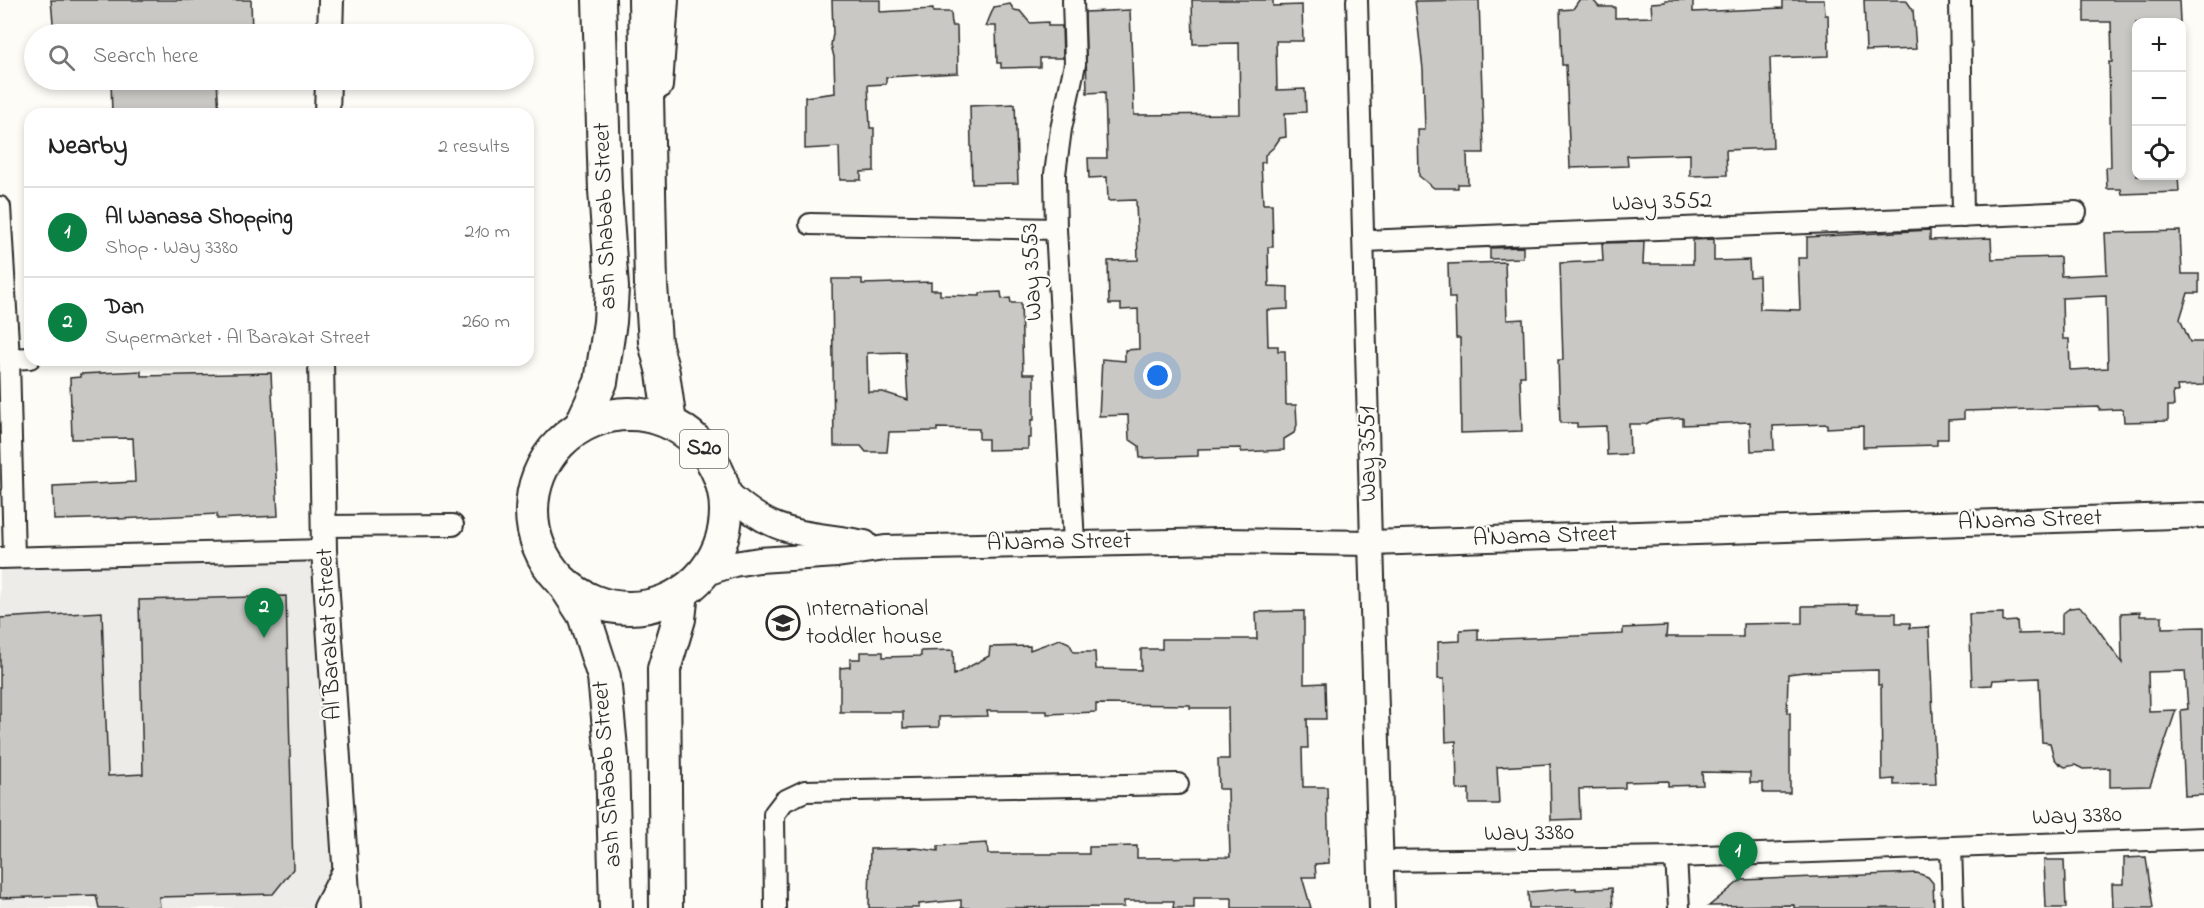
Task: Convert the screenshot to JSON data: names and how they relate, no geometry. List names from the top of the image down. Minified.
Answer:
{"streets":{"main road":["ash Shabab Street","S20"],"street":["Way 3552","Way 3553","Way 3551","A'Nama Street","Al Barakat Street","Way 3380"]},"crossings":[["Way 3552","Way 3551"],["ash Shabab Street","S20"],["ash Shabab Street","A'Nama Street"],["Way 3553","A'Nama Street"],["S20","A'Nama Street"],["Way 3551","A'Nama Street"],["Way 3551","Way 3380"]],"places":{"school or university":["International toddler house"]},"page":{"map_buttons":["+","−"],"search":"Search here","heading":["Nearby","2 results"],"list":[{"mark":"1","name":"Al Wanasa Shopping","note":"Shop · Way 3380","value":"210 m"},{"mark":"2","name":"Dan","note":"Supermarket · Al Barakat Street","value":"260 m"}],"pins":["2","1"]}}
